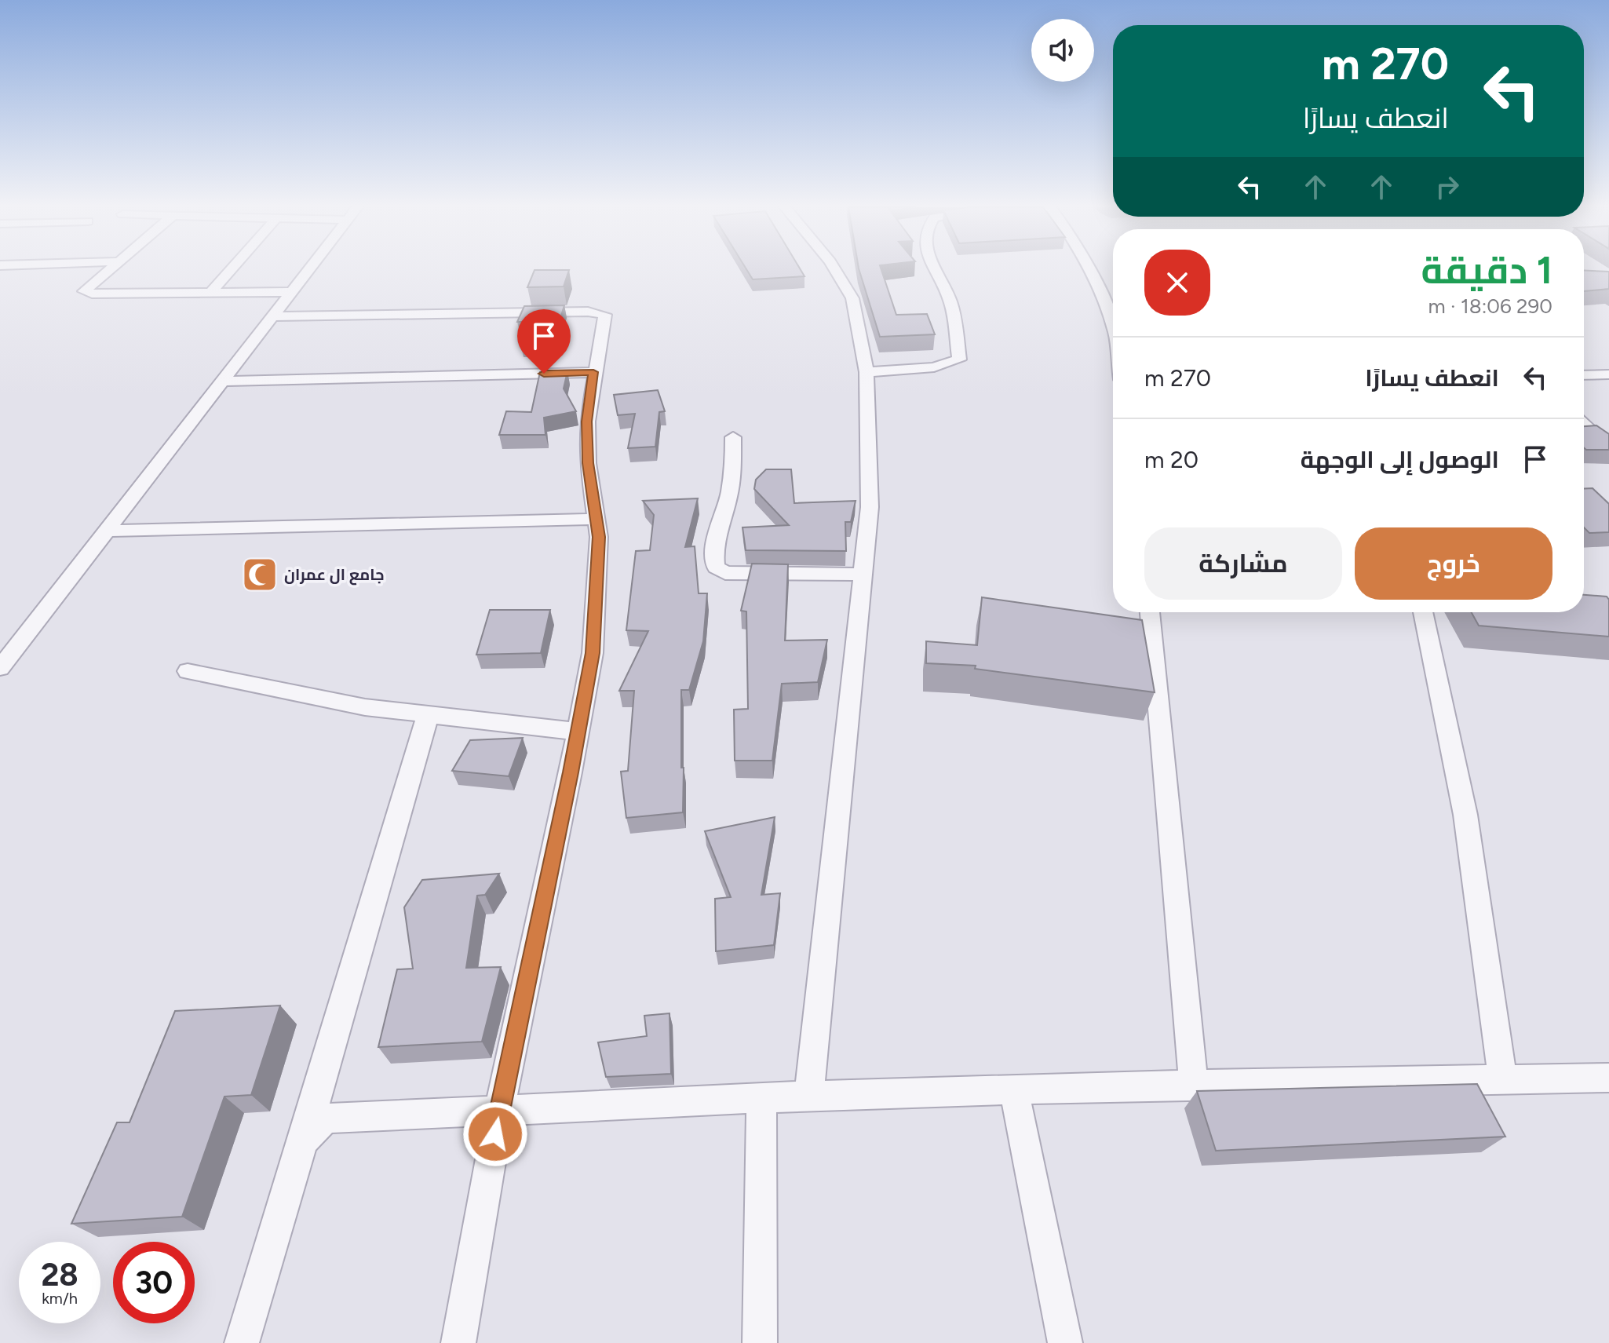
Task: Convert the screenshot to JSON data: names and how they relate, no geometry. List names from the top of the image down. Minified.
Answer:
{"places":{"mosque":["جامع ال عمران"]},"page":{"turn":["270 m","انعطف يسارًا"],"heading":["1 دقيقة","290 m · 18:06"],"list":[{"name":"انعطف يسارًا","value":"270 m"},{"name":"الوصول إلى الوجهة","value":"20 m"}],"buttons":["خروج","مشاركة"],"speed":"28 km/h","limit":"30"}}
